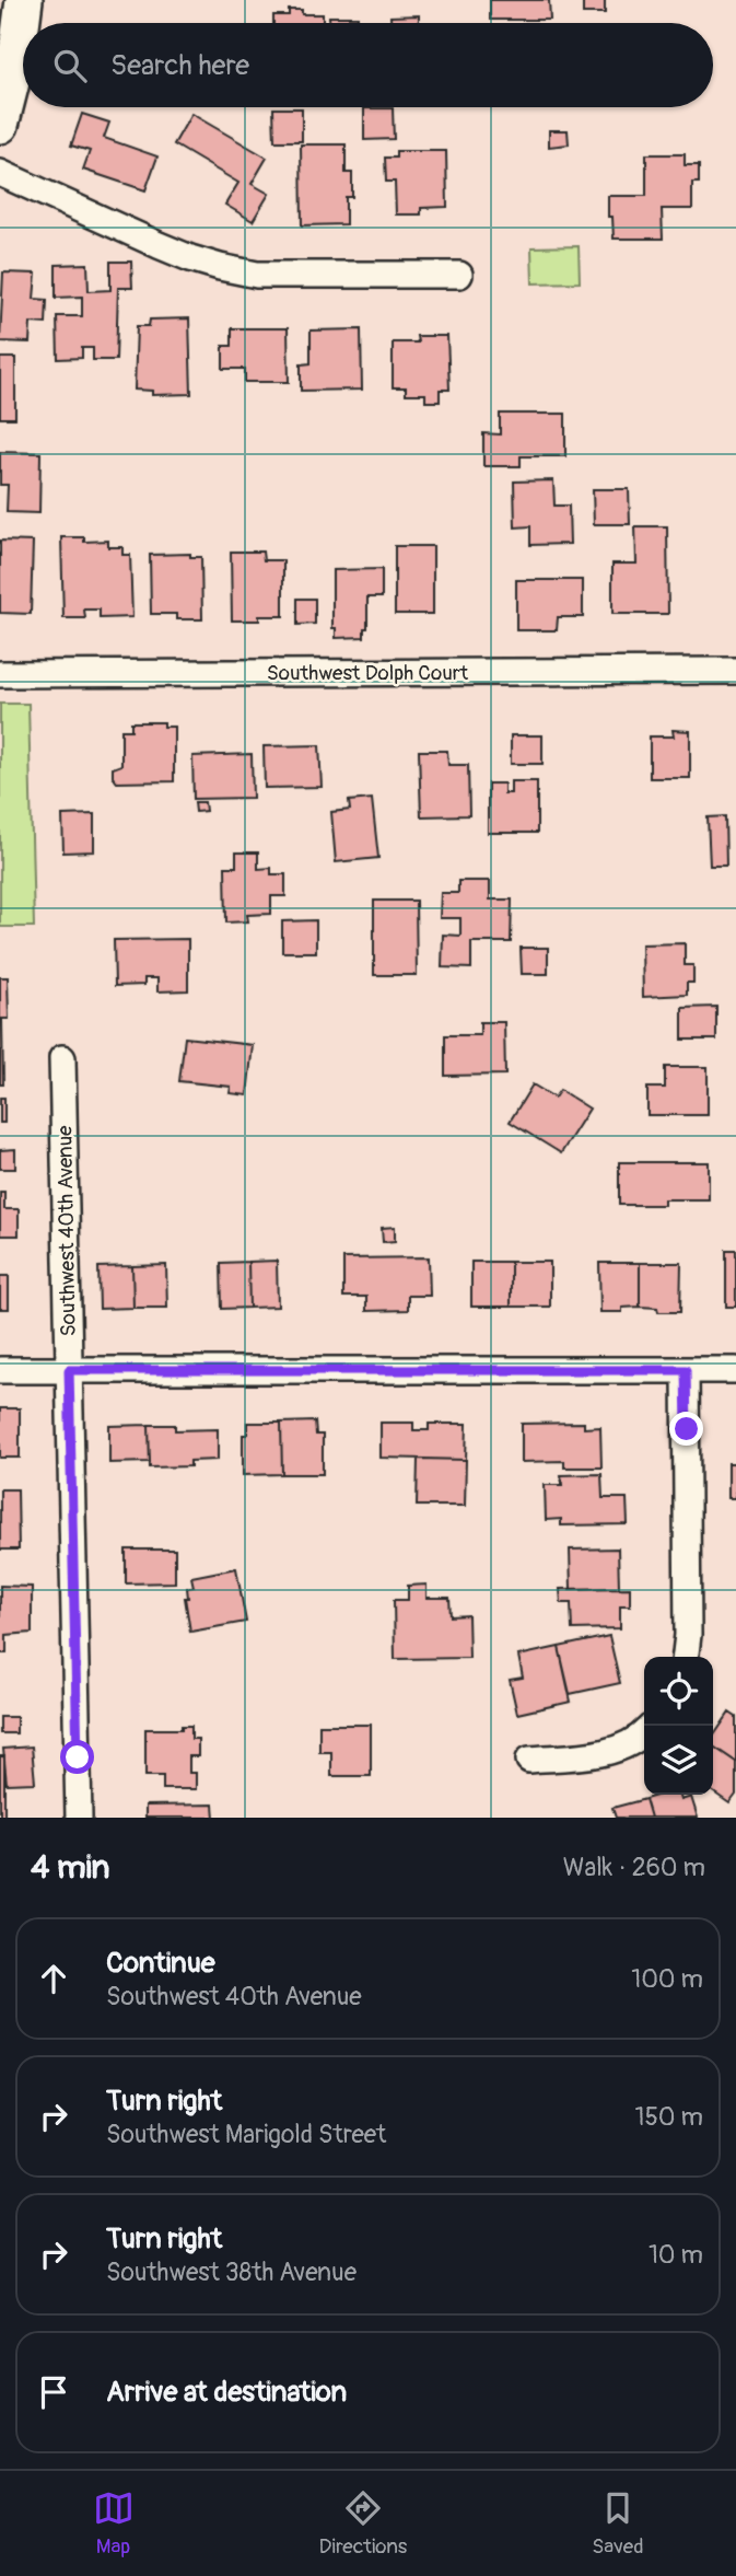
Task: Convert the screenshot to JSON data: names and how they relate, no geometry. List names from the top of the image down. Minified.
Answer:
{"streets":{"street":["Southwest Dolph Court","Southwest 40th Avenue"]},"page":{"search":"Search here","heading":["4 min","Walk · 260 m"],"list":[["Continue","Southwest 40th Avenue","100 m"],["Turn right","Southwest Marigold Street","150 m"],["Turn right","Southwest 38th Avenue","10 m"],"Arrive at destination"],"nav":["Map","Directions","Saved"]}}
